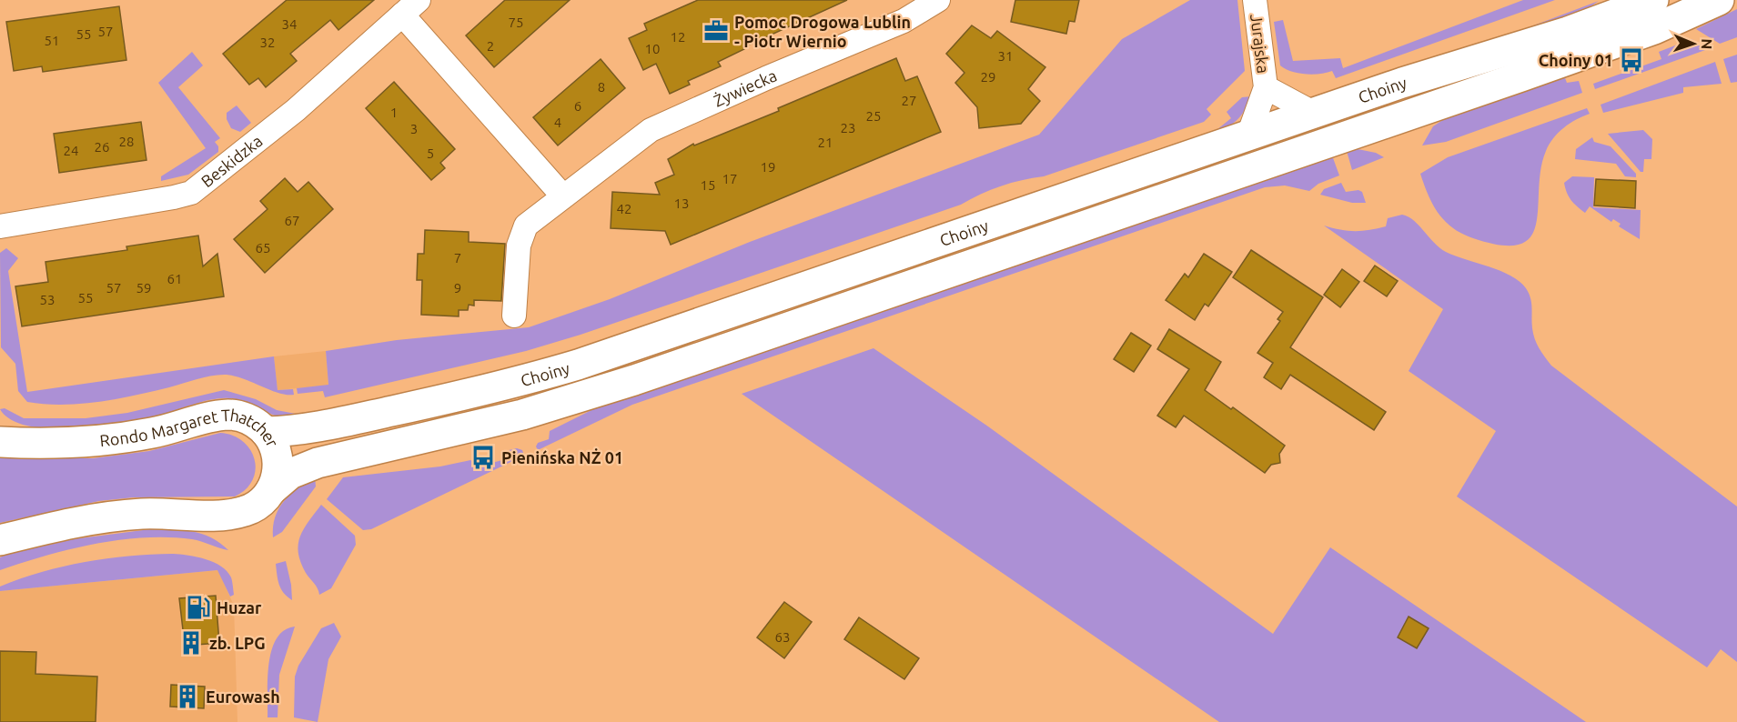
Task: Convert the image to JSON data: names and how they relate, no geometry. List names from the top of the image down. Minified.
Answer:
{"streets":{"street":["Jurajska","Żywiecka","Choiny","Beskidzka","Rondo Margaret Thatcher"]},"crossings":[["Jurajska","Choiny"],["Choiny","Rondo Margaret Thatcher"]],"places":{"office":["Pomoc Drogowa Lublin - Piotr Wiernio"],"bus stop":["Choiny 01","Pienińska NŻ 01"],"fuel station":["Huzar"],"building":["zb. LPG","Eurowash"]},"house_numbers":["75","34","57","55","12","51","32","2","10","31","29","8","27","6","1","25","4","23","3","28","21","26","24","5","19","17","15","13","42","67","65","7","61","57","59","9","55","53","63"],"north":"right"}
